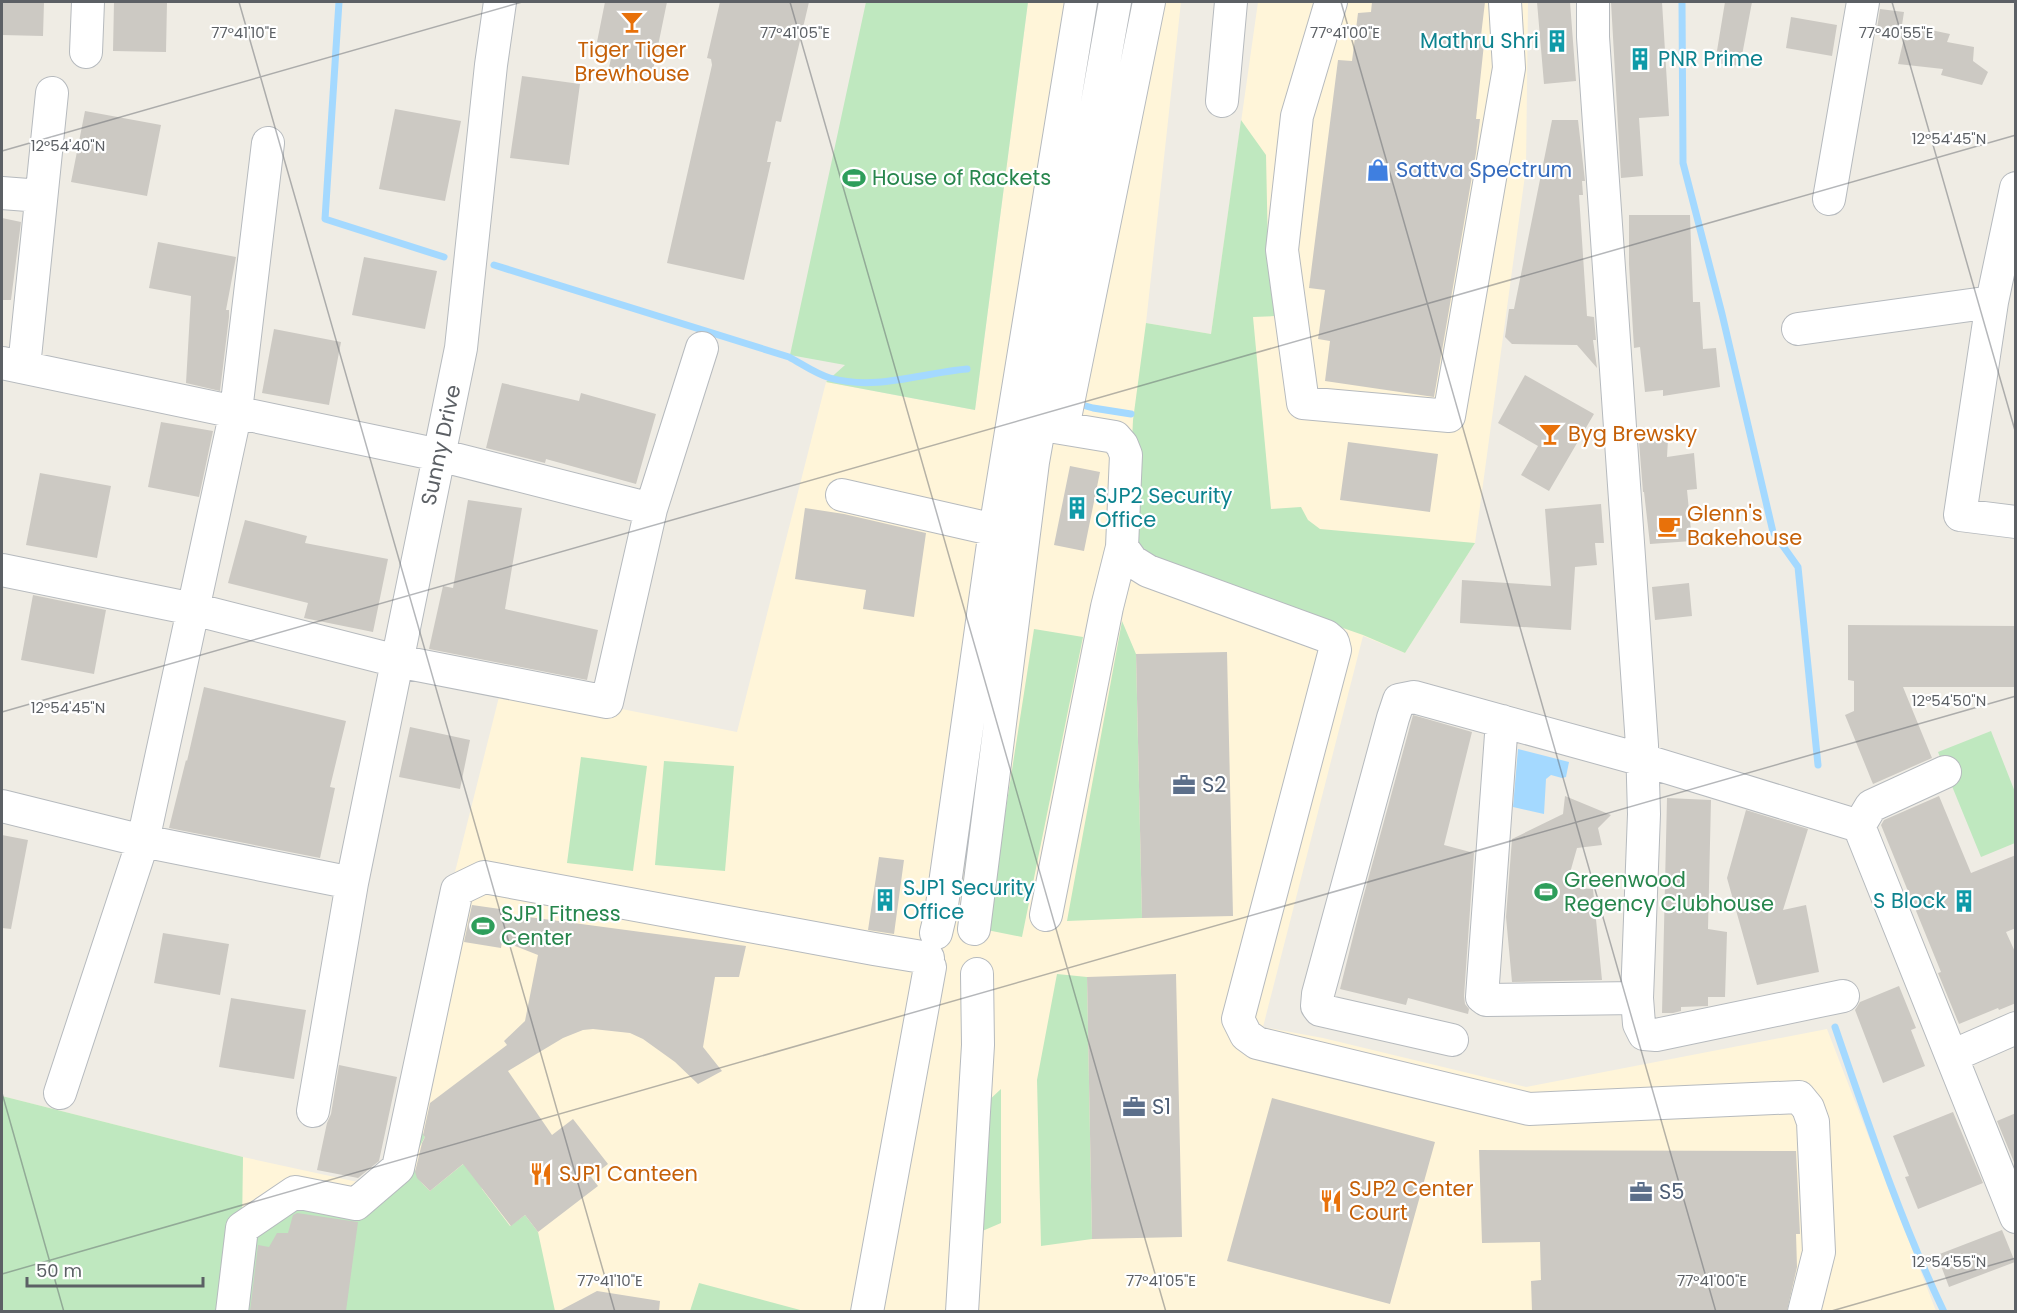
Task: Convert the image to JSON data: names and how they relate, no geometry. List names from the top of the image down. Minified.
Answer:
{"streets":{"street":["Sunny Drive"]},"places":{"bar":["Tiger Tiger Brewhouse","Byg Brewsky"],"building":["Mathru Shri","PNR Prime","SJP2 Security Office","SJP1 Security Office","S Block"],"shop":["Sattva Spectrum"],"sports":["House of Rackets","Greenwood Regency Clubhouse","SJP1 Fitness Center"],"cafe":["Glenn's Bakehouse"],"office":["S2","S1","S5"],"restaurant":["SJP1 Canteen","SJP2 Center Court"]},"scale_bar":"50 m","coordinates":["77°41'10\"E","77°41'05\"E","77°41'00\"E","77°40'55\"E","12°54'45\"N","12°54'40\"N","12°54'50\"N","12°54'55\"N"]}
